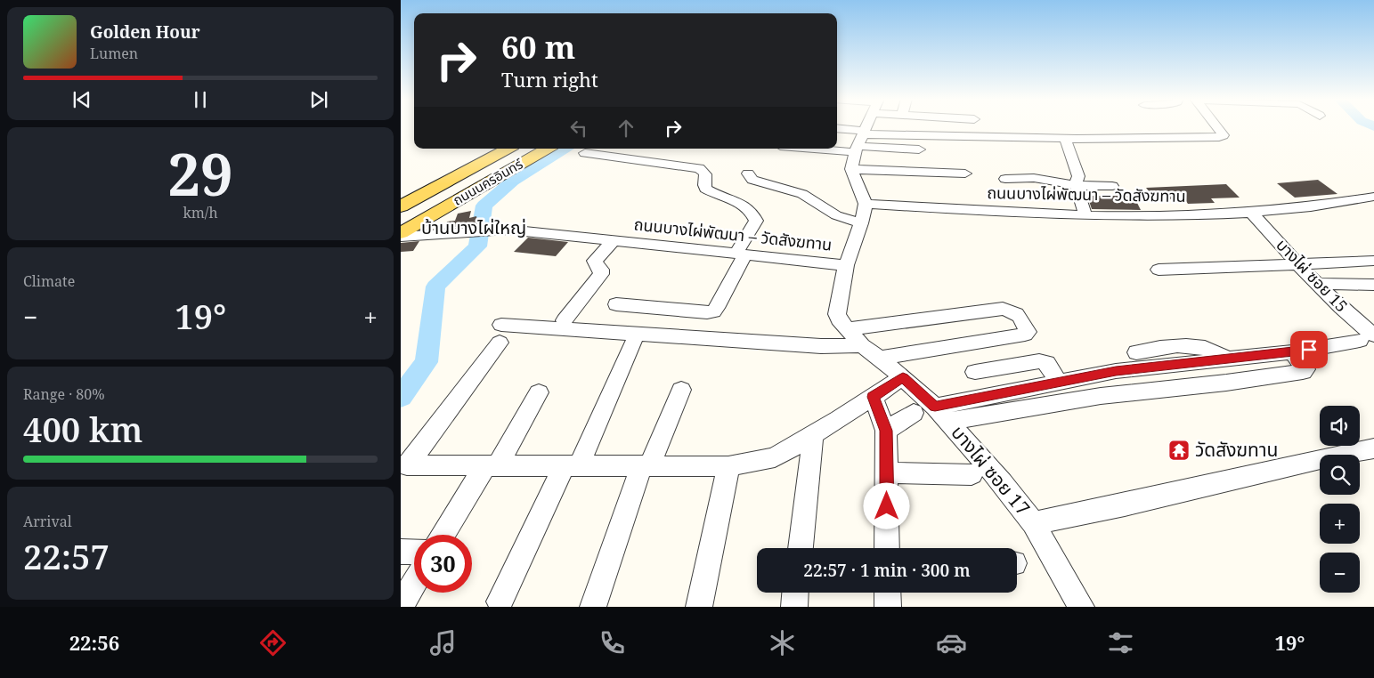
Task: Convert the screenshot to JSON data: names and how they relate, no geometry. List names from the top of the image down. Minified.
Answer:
{"streets":{"main road":["ถนนนครอินทร์"],"street":["ถนนบางไผ่พัฒนา – วัดสังฆทาน","บางไผ่ ซอย 15","บางไผ่ ซอย 17"]},"crossings":[["ถนนนครอินทร์","ถนนบางไผ่พัฒนา – วัดสังฆทาน"],["ถนนบางไผ่พัฒนา – วัดสังฆทาน","บางไผ่ ซอย 15"],["ถนนบางไผ่พัฒนา – วัดสังฆทาน","บางไผ่ ซอย 17"]],"districts":["บ้านบางไผ่ใหญ่"],"places":{"temple":["วัดสังฆทาน"]},"page":{"turn":["60 m","Turn right"],"song":["Golden Hour","Lumen"],"tile":[["29","km/h"],"Climate",["Range · 80%","400 km"],["Arrival","22:57"]],"heat":["−","19°","+"],"map_buttons":["+","−"],"limit":"30","trip":"22:57 · 1 min · 300 m","tabs":["22:56","19°"]}}
